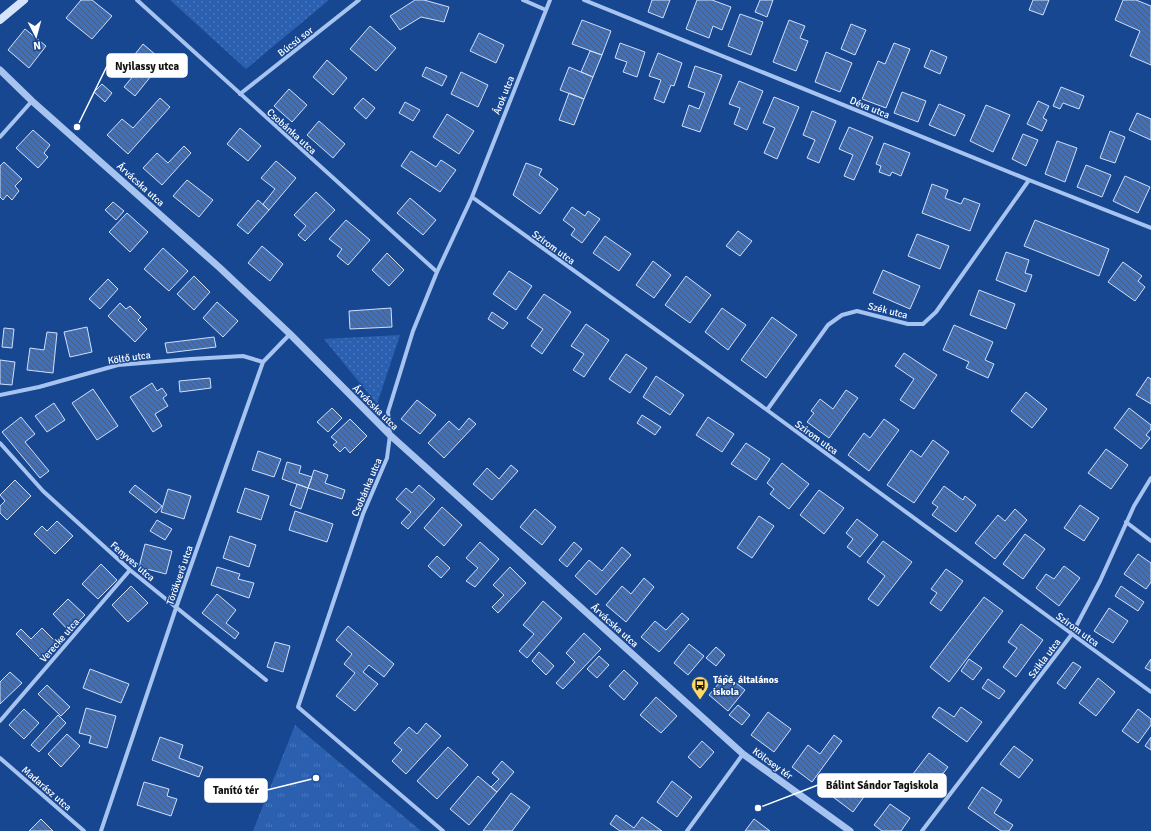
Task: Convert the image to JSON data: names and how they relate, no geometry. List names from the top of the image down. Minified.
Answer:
{"streets":{"street":["Búcsú sor","Árok utca","Déva utca","Csobánka utca","Árvácska utca","Szirom utca","Szék utca","Költő utca","Fenyves utca","Törökverő utca","Verecke utca","Szikla utca","Kölcsey tér","Madarász utca"]},"crossings":[["Búcsú sor","Csobánka utca"],["Árok utca","Csobánka utca"],["Árok utca","Szirom utca"],["Déva utca","Szék utca"],["Csobánka utca","Árvácska utca"],["Csobánka utca","Szirom utca"],["Árvácska utca","Törökverő utca"],["Árvácska utca","Kölcsey tér"],["Szirom utca","Szék utca"],["Szirom utca","Szikla utca"],["Költő utca","Törökverő utca"],["Fenyves utca","Törökverő utca"],["Fenyves utca","Verecke utca"]],"places":{"other":["Nyilassy utca","Tanító tér","Bálint Sándor Tagiskola"],"bus stop":["Tápé, általános iskola"]},"north":"bottom"}
